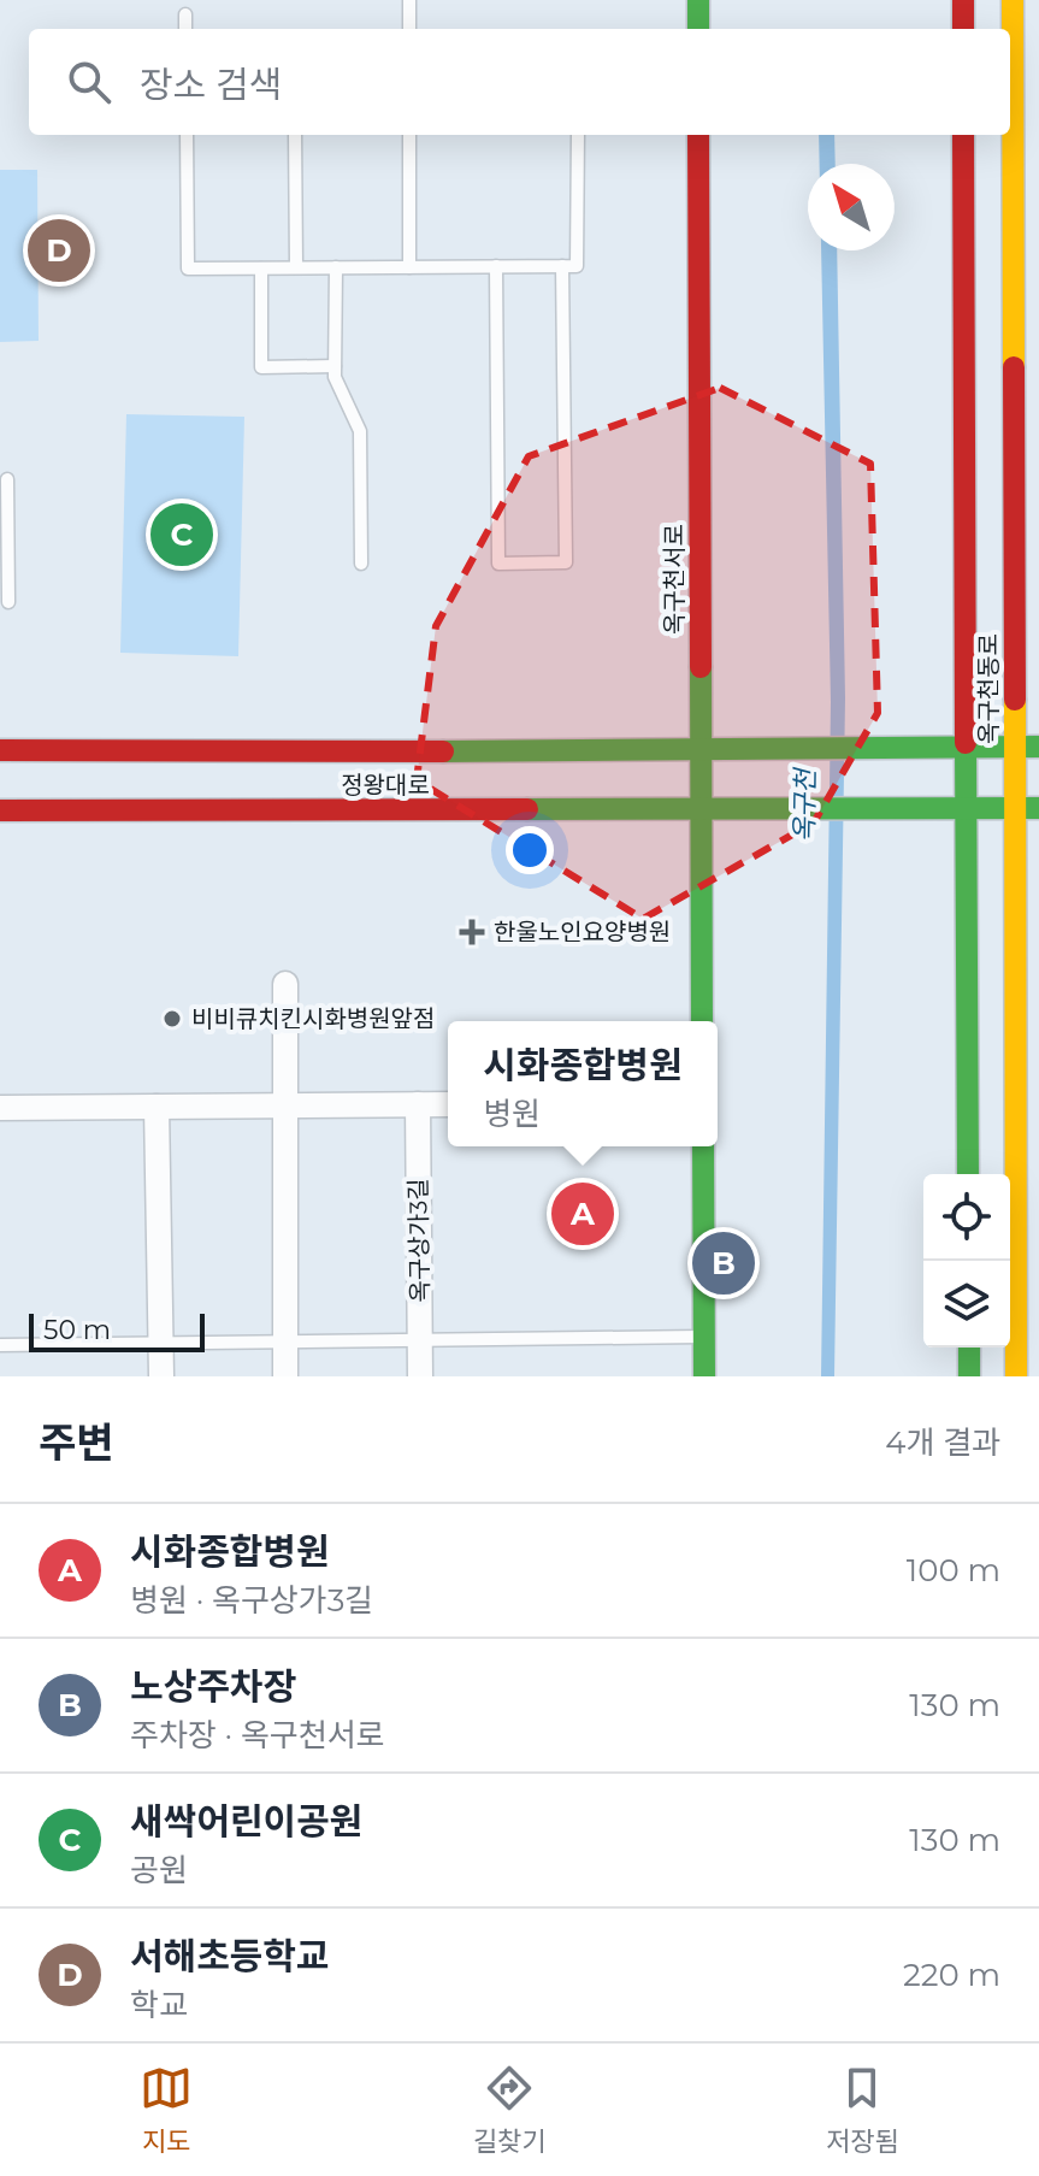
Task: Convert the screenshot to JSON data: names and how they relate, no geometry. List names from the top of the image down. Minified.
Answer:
{"streets":{"street":["옥구천서로","옥구천동로","정왕대로","옥구상가3길"]},"crossings":[["옥구천서로","정왕대로"],["옥구천동로","정왕대로"]],"water":["옥구천"],"places":{"health":["한울노인요양병원"],"other":["비비큐치킨시화병원앞점"]},"scale_bar":"50 m","north":"top left","page":{"search":"장소 검색","pins":["D","C","A","B"],"popup":["시화종합병원","병원"],"scale":"50 m","heading":["주변","4개 결과"],"list":[{"mark":"A","name":"시화종합병원","note":"병원 · 옥구상가3길","value":"100 m"},{"mark":"B","name":"노상주차장","note":"주차장 · 옥구천서로","value":"130 m"},{"mark":"C","name":"새싹어린이공원","note":"공원","value":"130 m"},{"mark":"D","name":"서해초등학교","note":"학교","value":"220 m"}],"nav":["지도","길찾기","저장됨"]}}
